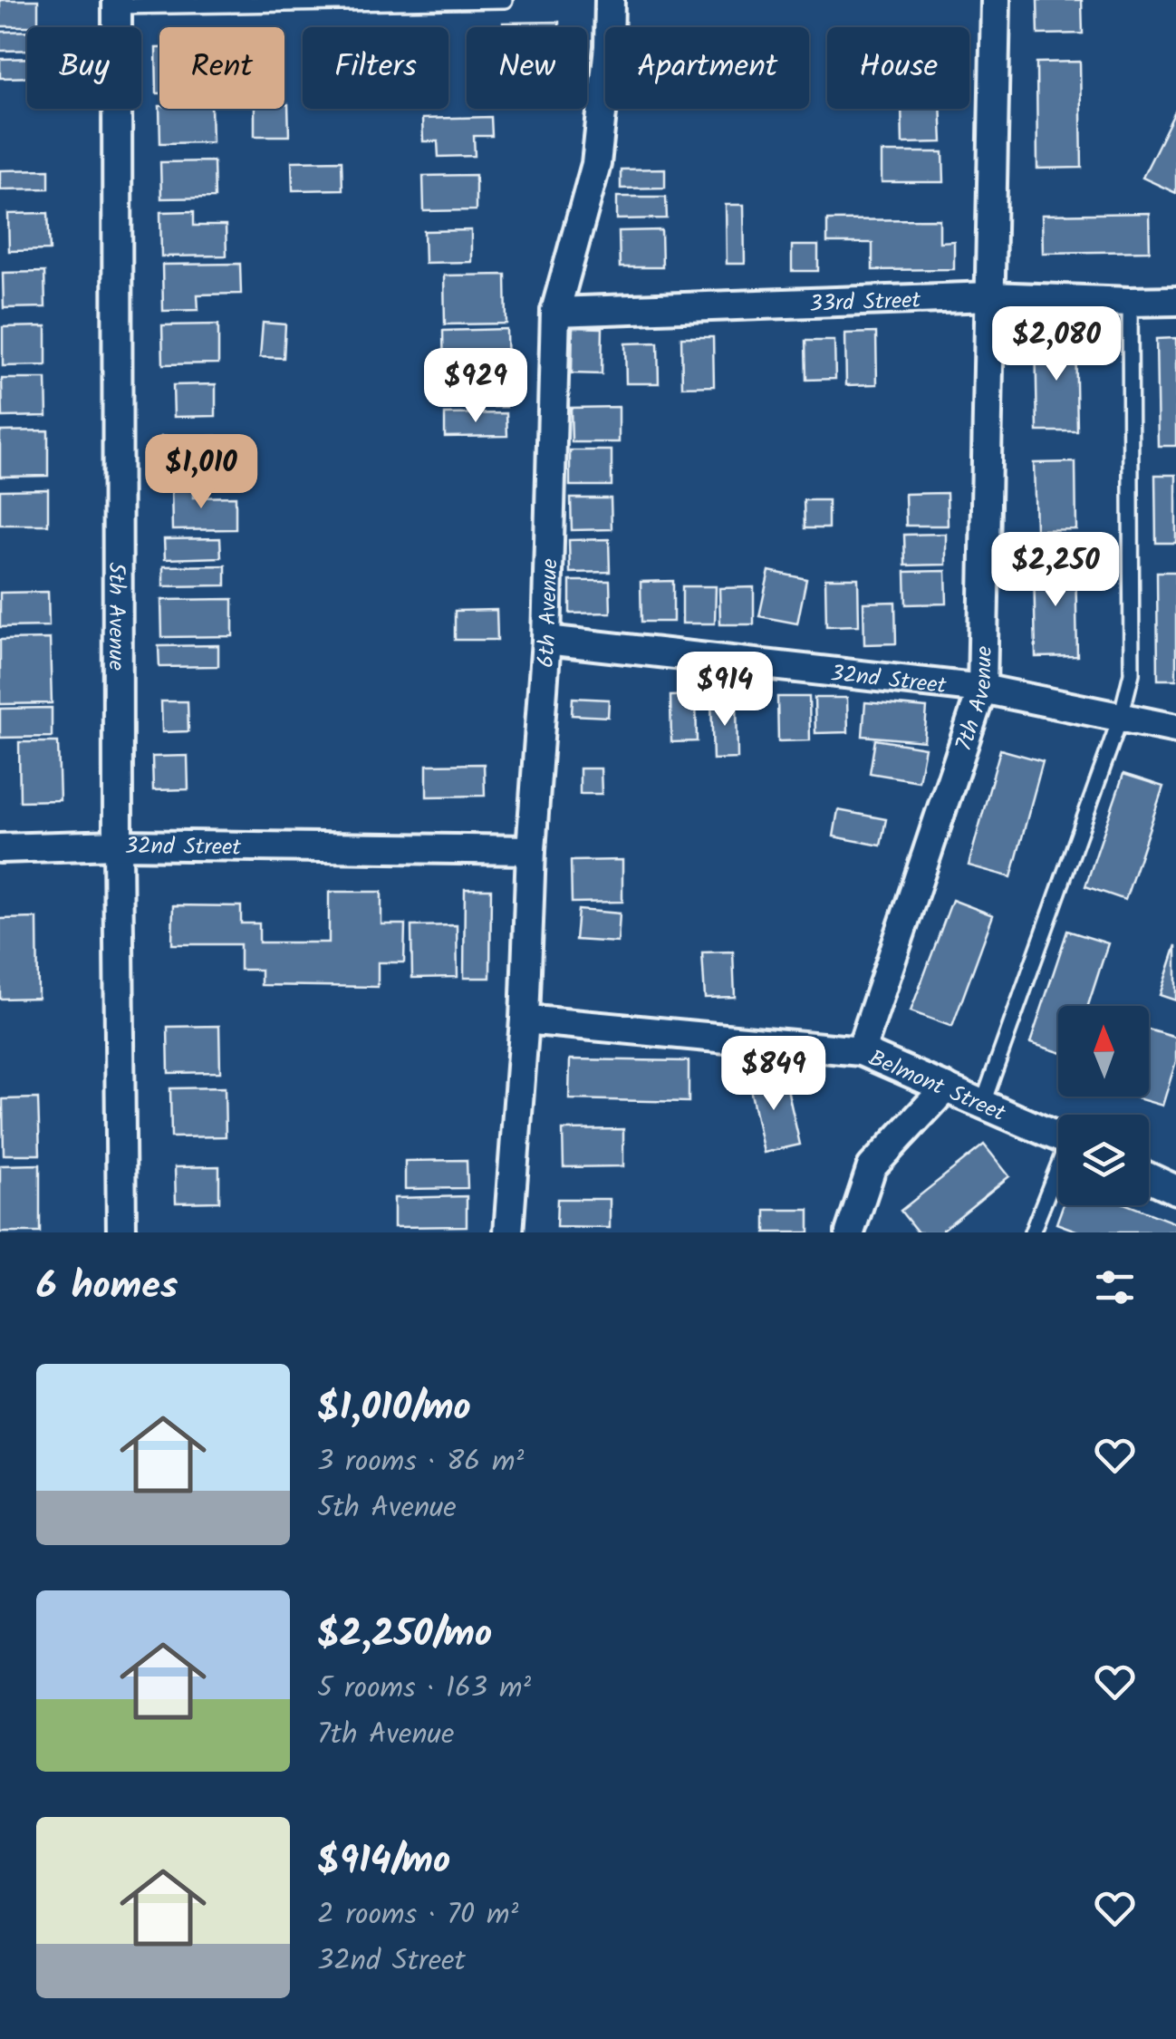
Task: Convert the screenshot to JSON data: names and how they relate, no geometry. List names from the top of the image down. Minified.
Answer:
{"streets":{"street":["33rd Street","6th Avenue","5th Avenue","32nd Street","7th Avenue","Belmont Street"]},"crossings":[["33rd Street","6th Avenue"],["33rd Street","7th Avenue"],["6th Avenue","32nd Street"],["6th Avenue","Belmont Street"],["5th Avenue","32nd Street"],["32nd Street","7th Avenue"],["7th Avenue","Belmont Street"]],"north":"top","page":{"chip":["Buy","Rent","Filters","New","Apartment","House"],"price":["$2,080","$929","$1,010","$2,250","$914","$849"],"heading":"6 homes","list":[{"name":"$1,010/mo","note":"3 rooms · 86 m² · 5th Avenue"},{"name":"$2,250/mo","note":"5 rooms · 163 m² · 7th Avenue"},{"name":"$914/mo","note":"2 rooms · 70 m² · 32nd Street"}]}}
